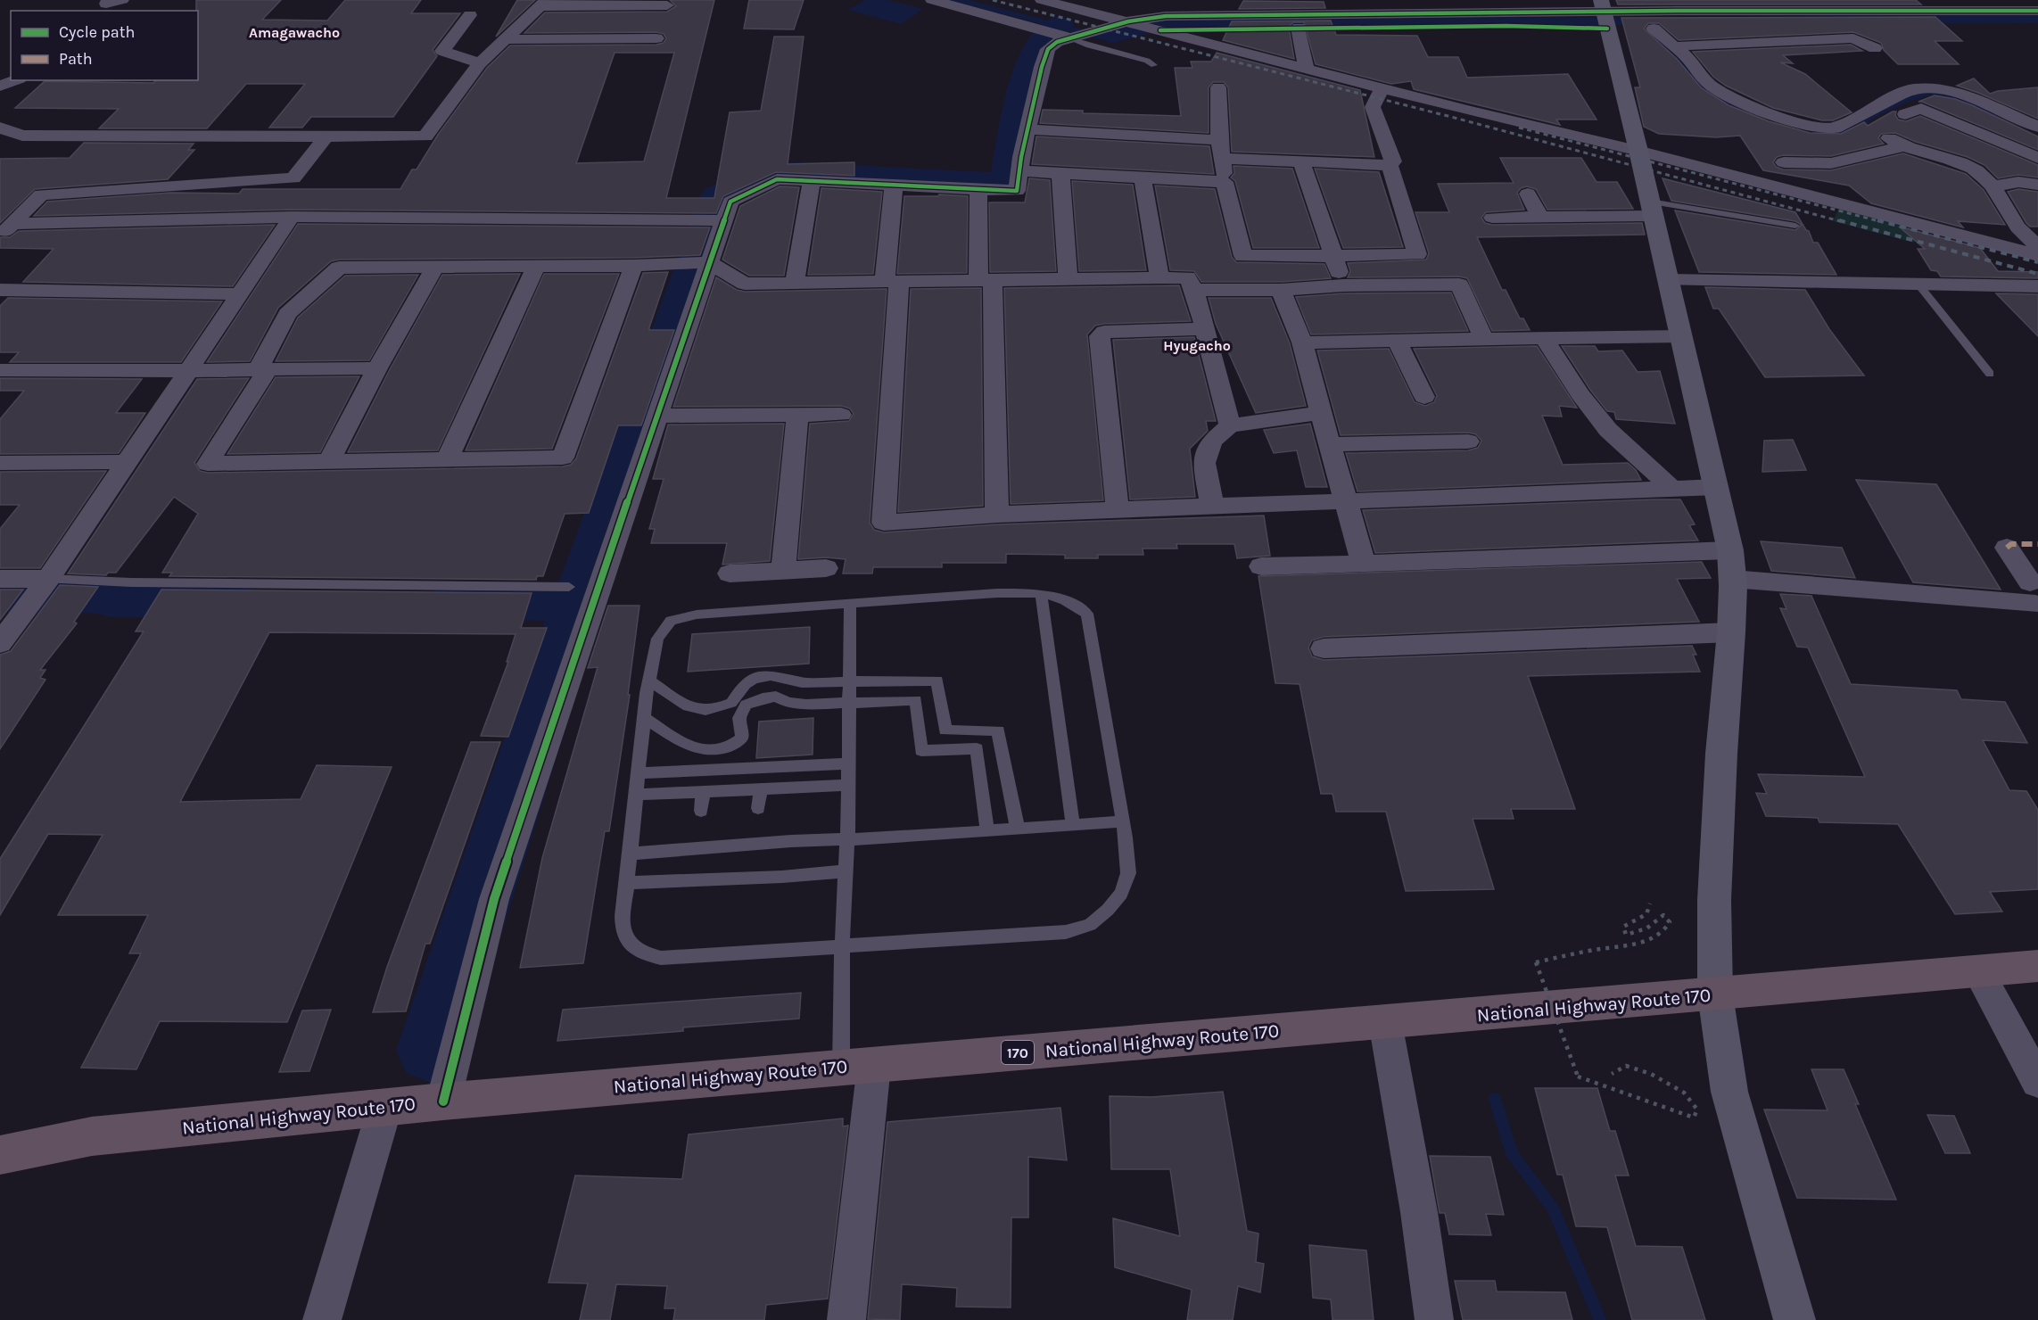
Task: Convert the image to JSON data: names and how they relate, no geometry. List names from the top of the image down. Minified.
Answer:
{"streets":{"highway":["National Highway Route 170","170"]},"districts":["Amagawacho","Hyugacho"],"legend":["Cycle path","Path"]}
